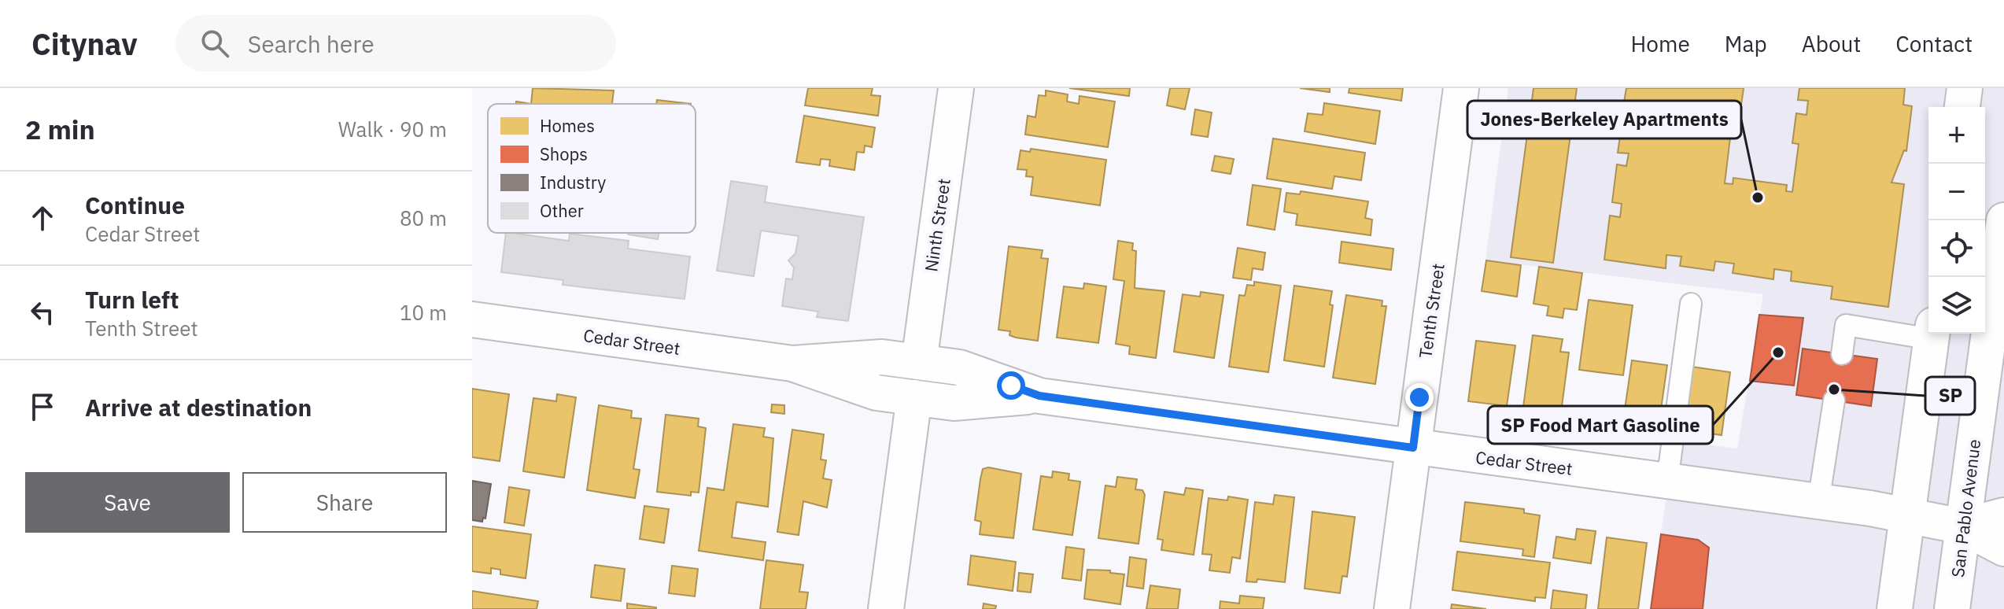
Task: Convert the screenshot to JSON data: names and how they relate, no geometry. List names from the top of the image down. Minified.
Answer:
{"streets":{"street":["Ninth Street","Tenth Street","Cedar Street","San Pablo Avenue"]},"crossings":[["Ninth Street","Cedar Street"],["Tenth Street","Cedar Street"],["Cedar Street","San Pablo Avenue"]],"places":["Jones-Berkeley Apartments","SP Food Mart Gasoline","SP"],"legend":["Homes","Shops","Industry","Other"],"page":{"header":"Citynav","search":"Search here","nav":["Home","Map","About","Contact"],"heading":["2 min","Walk · 90 m"],"map_buttons":["+","−"],"list":[["Continue","Cedar Street","80 m"],["Turn left","Tenth Street","10 m"],"Arrive at destination"],"buttons":["Save","Share"]}}
